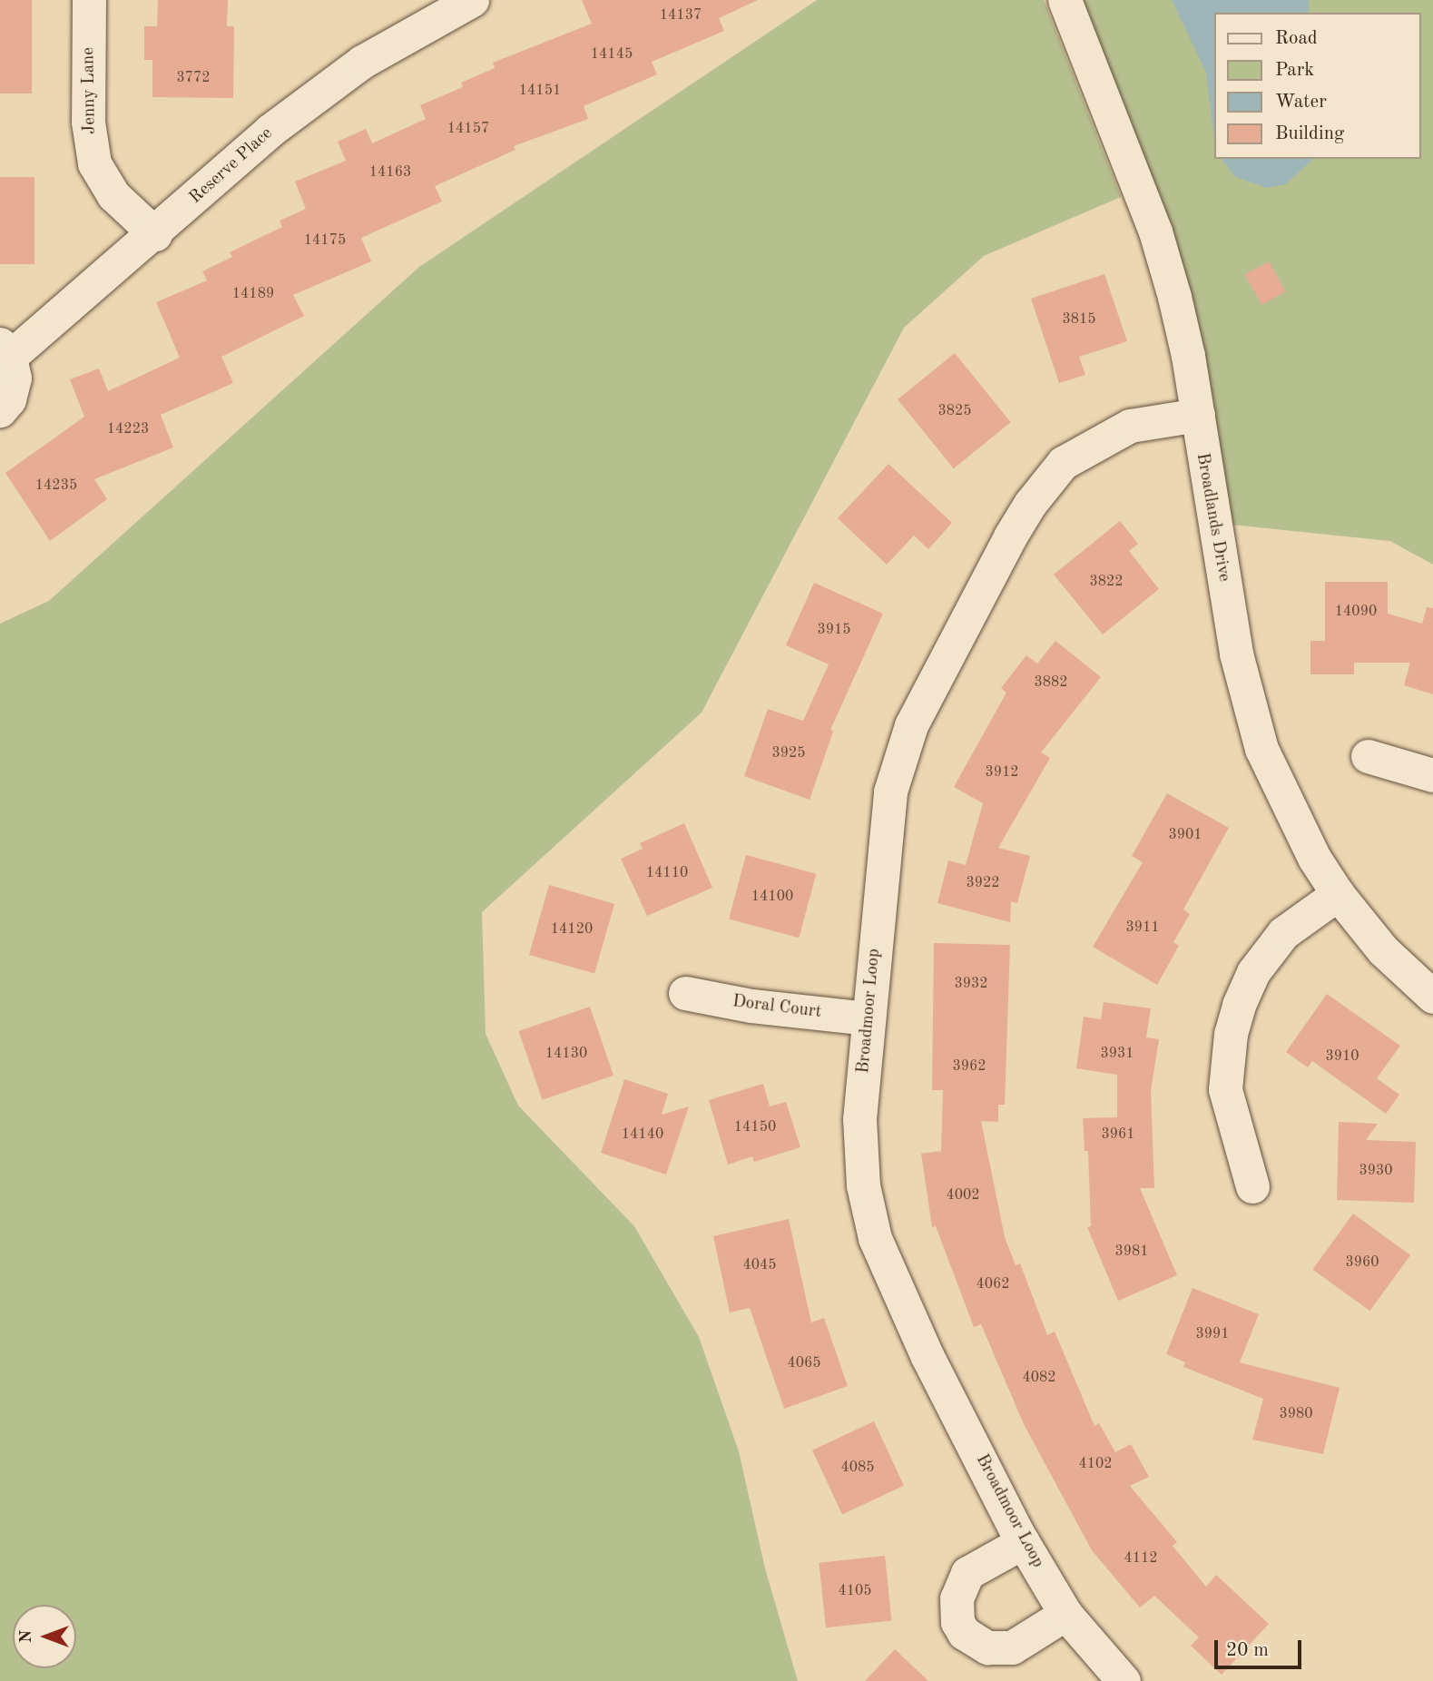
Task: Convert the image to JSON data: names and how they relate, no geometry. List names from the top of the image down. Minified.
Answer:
{"streets":{"street":["Jenny Lane","Reserve Place","Broadlands Drive","Doral Court","Broadmoor Loop"]},"crossings":[["Jenny Lane","Reserve Place"],["Broadlands Drive","Broadmoor Loop"],["Doral Court","Broadmoor Loop"]],"house_numbers":["14137","14145","3772","14151","14157","14163","14175","14189","3815","3825","14223","14235","3822","14090","3915","3882","3925","3912","3901","14110","3922","14100","3911","14120","3932","14130","3931","3910","3962","14150","14140","3961","3930","4002","3981","3960","4045","4062","3991","4065","4082","3980","4102","4085","4112","4105"],"legend":["Road","Park","Water","Building"],"scale_bar":"20 m","north":"left"}
